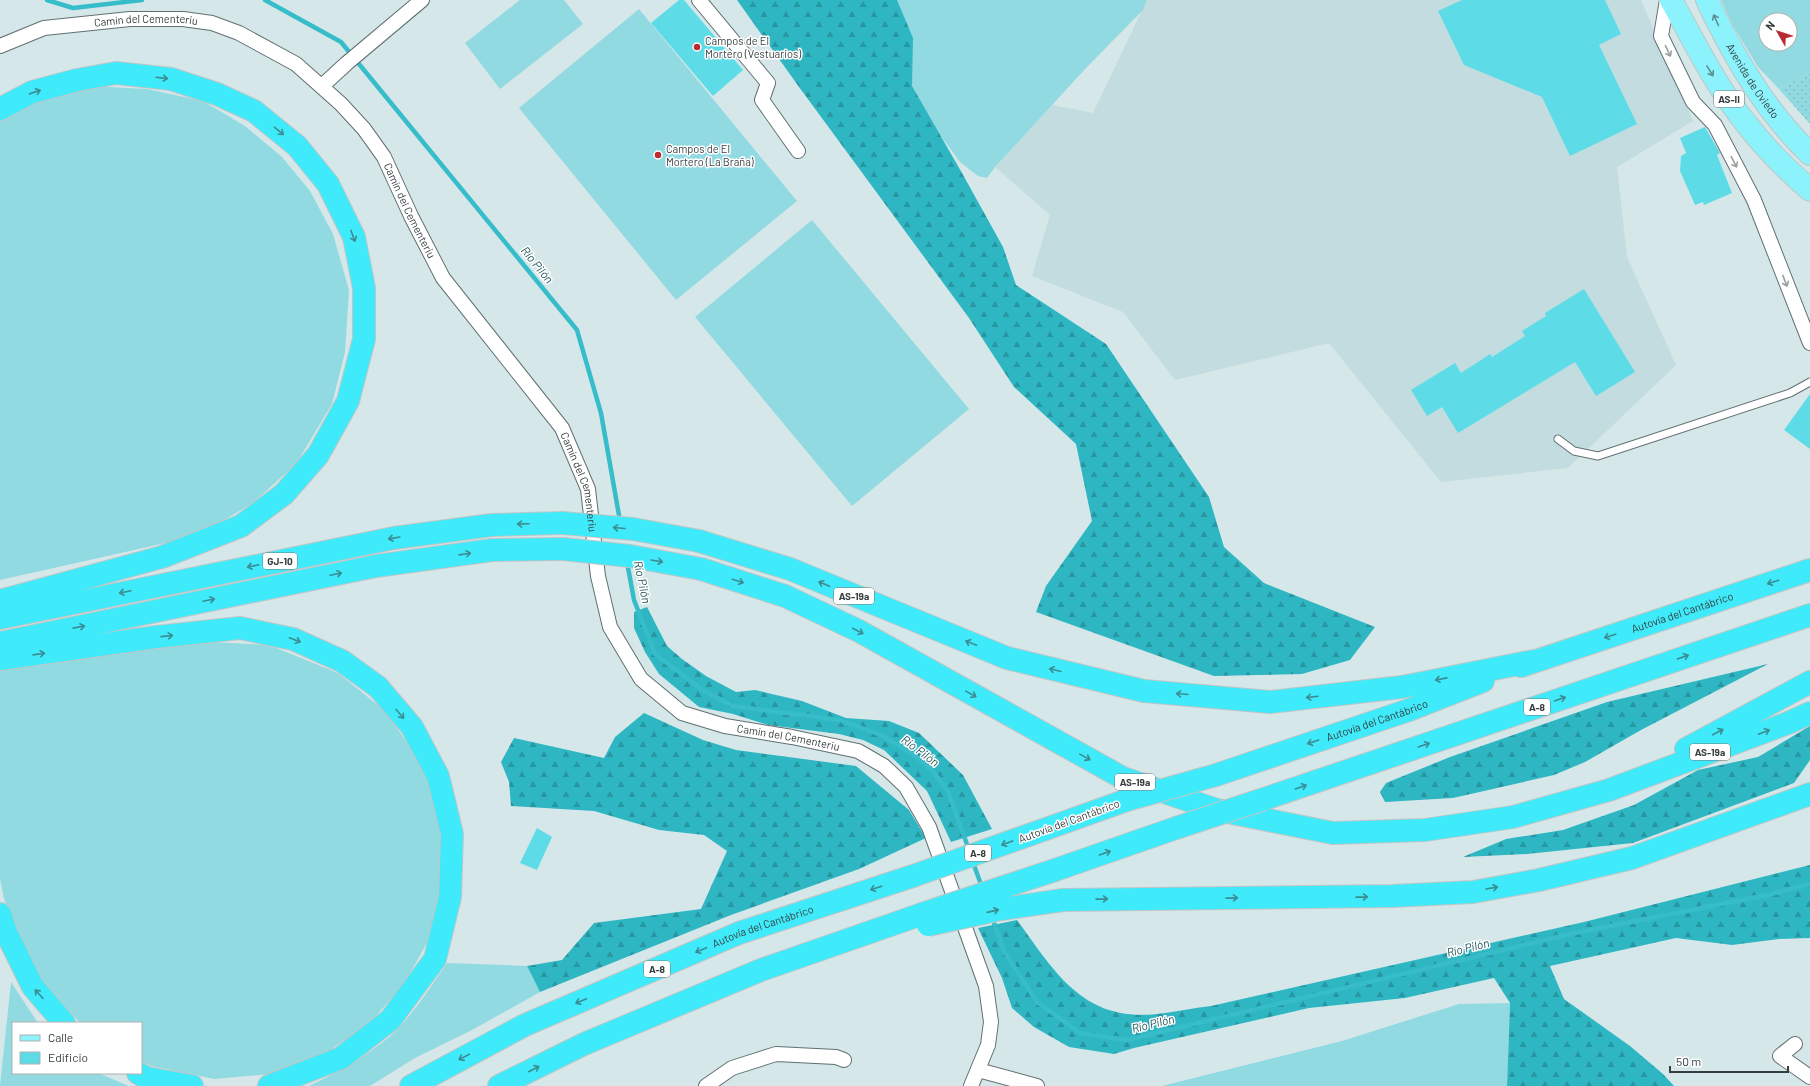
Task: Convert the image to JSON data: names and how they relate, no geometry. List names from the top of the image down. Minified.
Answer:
{"streets":{"highway":["GJ-10","AS-19a","Autovía del Cantábrico","A-8"],"main road":["Avenida de Oviedo","AS-II"],"street":["Camín del Cementeriu"]},"crossings":[["GJ-10","AS-19a"],["AS-19a","Autovía del Cantábrico"]],"water":["Río Pilón"],"places":["Campos de El Mortero (Vestuarios)","Campos de El Mortero (La Braña)"],"legend":["Calle","Edificio"],"scale_bar":"50 m","north":"top left"}
